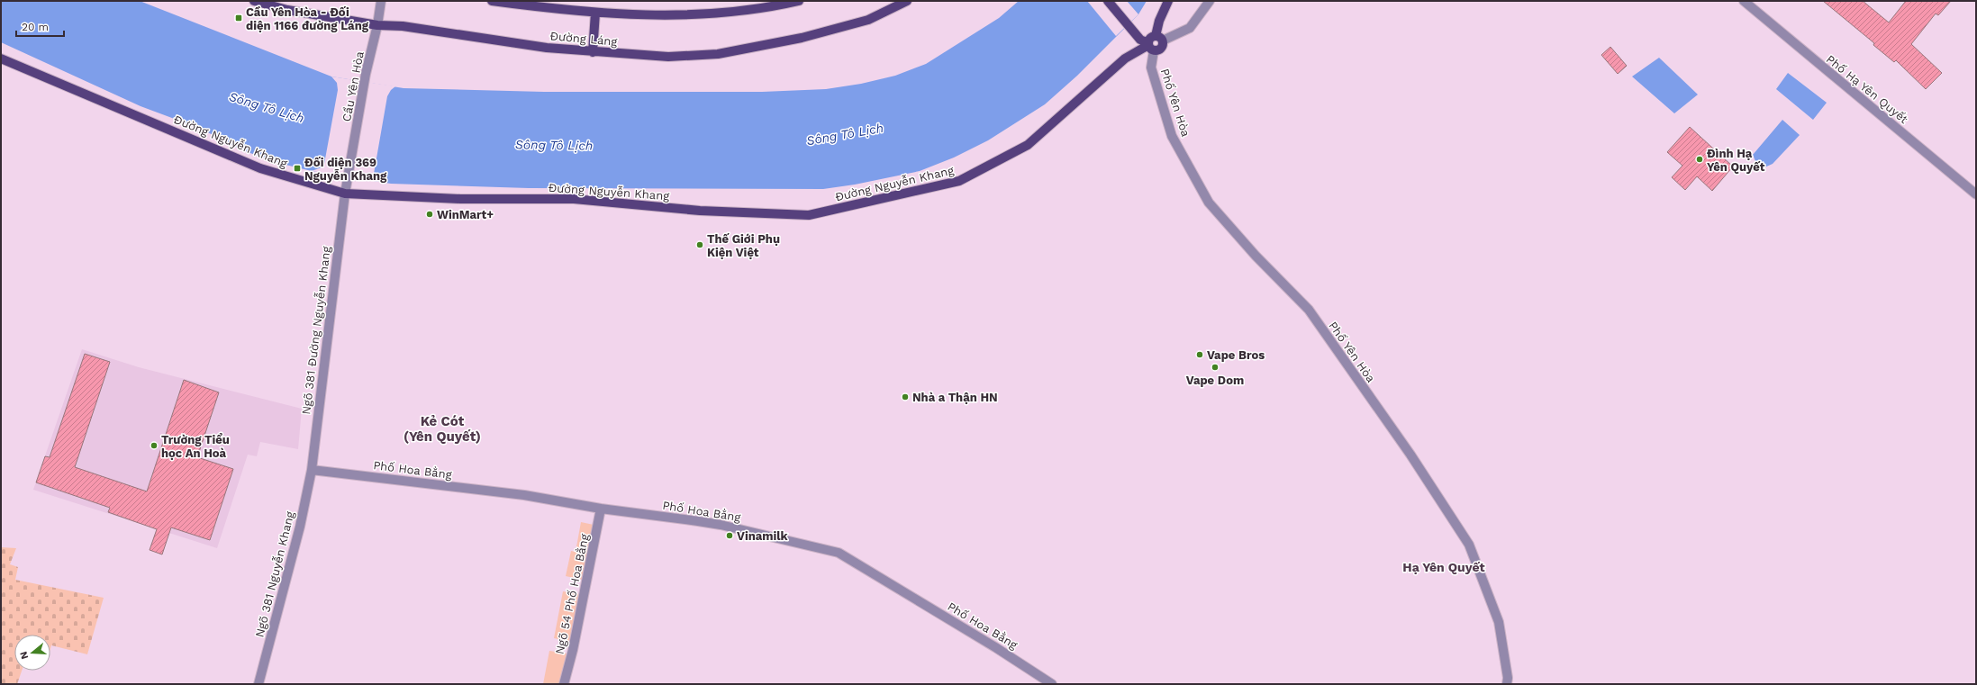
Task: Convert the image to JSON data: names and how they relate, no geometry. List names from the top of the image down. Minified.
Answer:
{"streets":{"main road":["Đường Láng","Đường Nguyễn Khang"],"street":["Cầu Yên Hòa","Phố Hạ Yên Quyết","Phố Yên Hòa","Ngõ 381 Đường Nguyễn Khang","Phố Hoa Bằng","Ngõ 381 Nguyễn Khang","Ngõ 54 Phố Hoa Bằng"]},"crossings":[["Đường Láng","Cầu Yên Hòa"],["Cầu Yên Hòa","Đường Nguyễn Khang"],["Cầu Yên Hòa","Ngõ 381 Đường Nguyễn Khang"],["Phố Yên Hòa","Đường Nguyễn Khang"],["Đường Nguyễn Khang","Ngõ 381 Đường Nguyễn Khang"],["Ngõ 381 Đường Nguyễn Khang","Phố Hoa Bằng"],["Ngõ 381 Đường Nguyễn Khang","Ngõ 381 Nguyễn Khang"],["Phố Hoa Bằng","Ngõ 381 Nguyễn Khang"],["Phố Hoa Bằng","Ngõ 54 Phố Hoa Bằng"]],"districts":["Kẻ Cót (Yên Quyết)","Hạ Yên Quyết"],"water":["Sông Tô Lịch"],"places":{"transit":["Cầu Yên Hòa - Đối diện 1166 đường Láng","Đối diện 369 Nguyễn Khang"],"other":["Đình Hạ Yên Quyết","WinMart+","Thế Giới Phụ Kiện Việt","Vape Bros","Vape Dom","Nhà a Thận HN","Trường Tiểu học An Hoà","Vinamilk"]},"scale_bar":"20 m","north":"left"}
